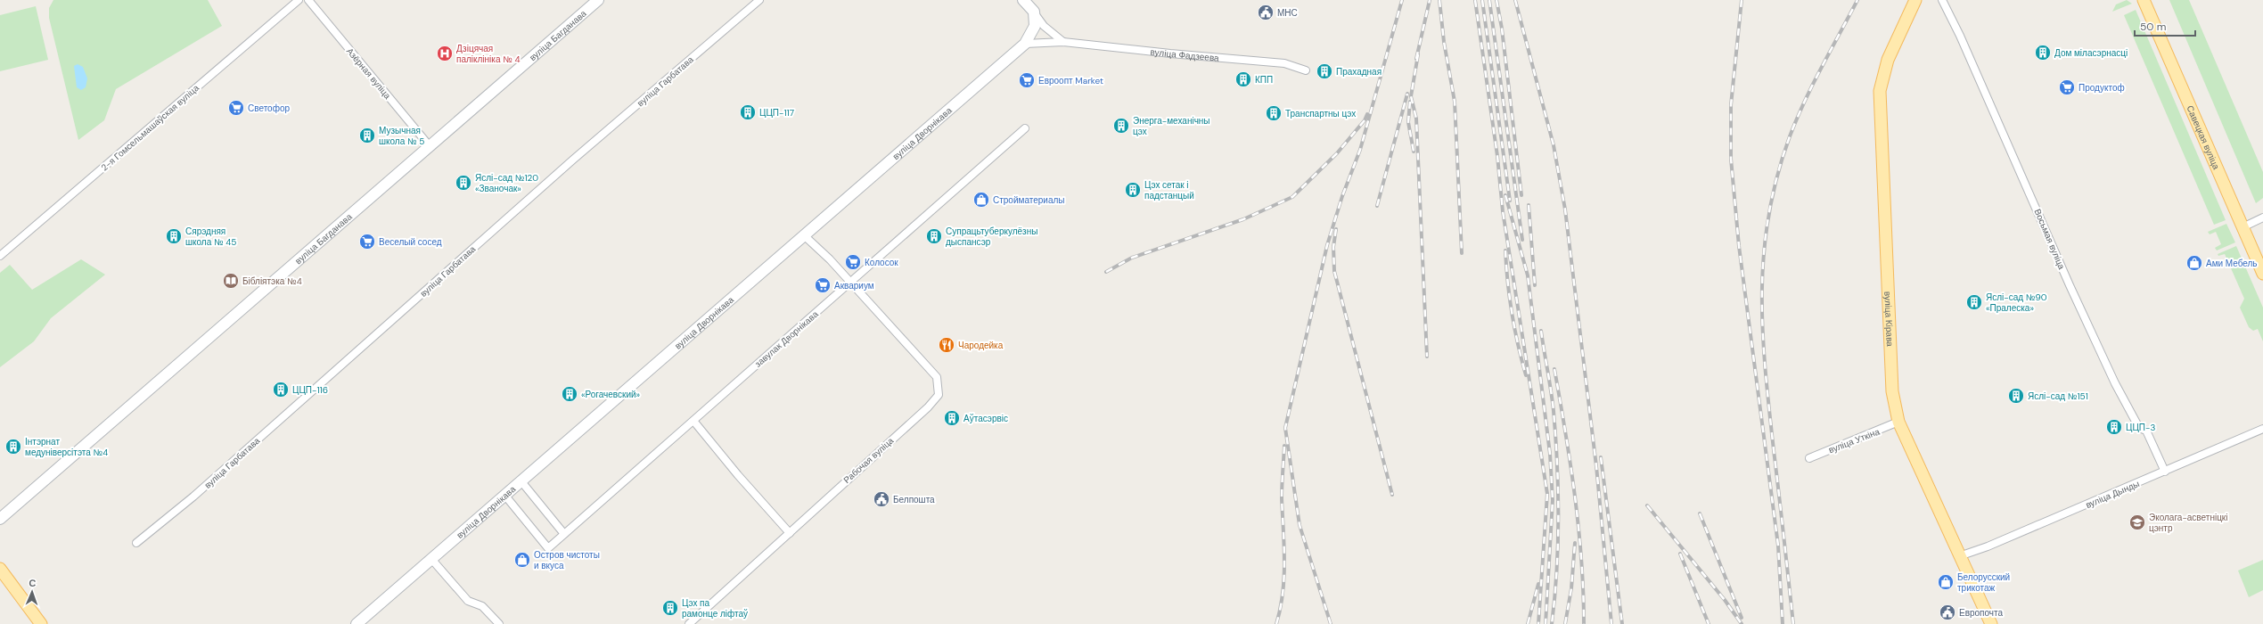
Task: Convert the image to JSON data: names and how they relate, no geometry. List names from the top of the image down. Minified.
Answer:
{"streets":{"main road":["Савецкая вуліца","вуліца Кірава"],"street":["вуліца Багданава","вуліца Фадзеева","Азёрная вуліца","вуліца Гарбатава","2-я Гомсельмашаўская вуліца","вуліца Дворнікава","Восьмая вуліца","завулак Дворнікава","вуліца Уткіна","Рабочая вуліца","вуліца Дынды"]},"crossings":[["вуліца Багданава","Азёрная вуліца"],["вуліца Фадзеева","вуліца Дворнікава"],["вуліца Дворнікава","завулак Дворнікава"],["Восьмая вуліца","вуліца Дынды"],["вуліца Кірава","вуліца Уткіна"],["вуліца Кірава","вуліца Дынды"],["завулак Дворнікава","Рабочая вуліца"]],"places":{"public building":["МНС","Белпошта","Европочта"],"building":["Дом міласэрнасці","Прахадная","КПП","ЦЦП-117","Транспартны цэх","Энерга-механічны цэх","Музычная школа № 5","Яслі-сад №120 «Званочак»","Цэх сетак і падстанцый","Сярэдняя школа № 45","Супрацьтуберкулёзны дыспансэр","Яслі-сад №90 «Пралеска»","ЦЦП-116","«Рогачевский»","Яслі-сад №151","Аўтасэрвіс","ЦЦП-3","Інтэрнат медуніверсітэта №4","Цэх па рамонце ліфтаў"],"hospital":["Дзіцячая паліклініка № 4"],"supermarket":["Евроопт Market","Продуктоф","Светофор","Веселый сосед","Колосок","Аквариум"],"shop":["Стройматериалы","Ами Мебель","Остров чистоты и вкуса","Белорусский трикотаж"],"library":["Бібліятэка №4"],"restaurant":["Чародейка"],"school or university":["Эколага-асветніцкі цэнтр"]},"scale_bar":"50 m","north":"top"}
